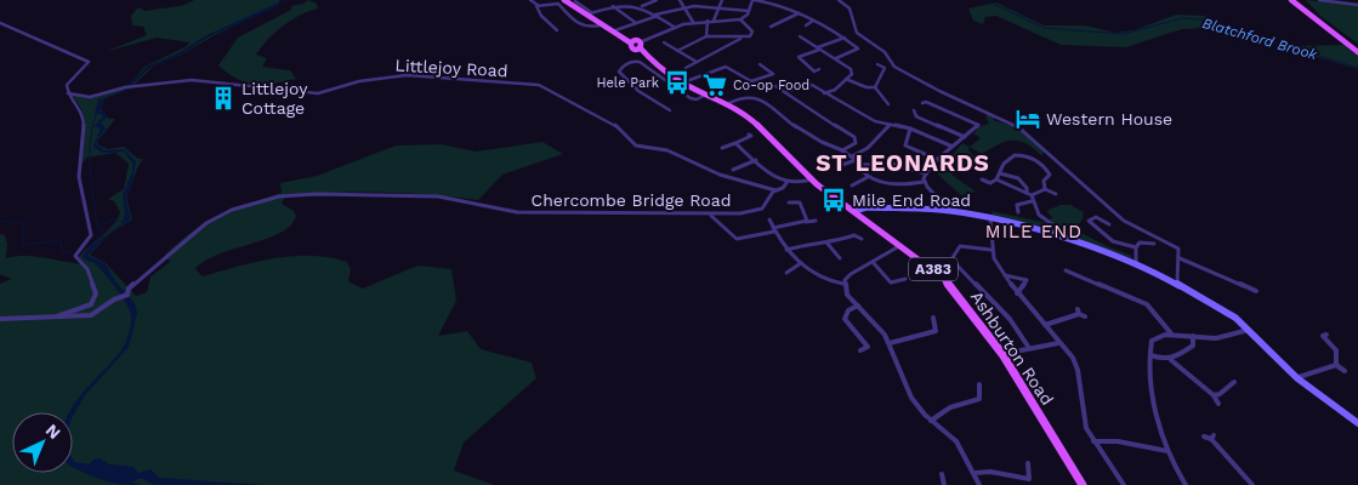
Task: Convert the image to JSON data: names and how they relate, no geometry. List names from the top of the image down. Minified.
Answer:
{"streets":{"main road":["A383","Ashburton Road"],"street":["Littlejoy Road","Chercombe Bridge Road"]},"crossings":[["Littlejoy Road","Chercombe Bridge Road"]],"districts":["ST LEONARDS","MILE END"],"water":["Blatchford Brook"],"places":{"bus stop":["Hele Park","Mile End Road"],"supermarket":["Co-op Food"],"building":["Littlejoy Cottage"],"hotel":["Western House"]},"north":"top right"}
